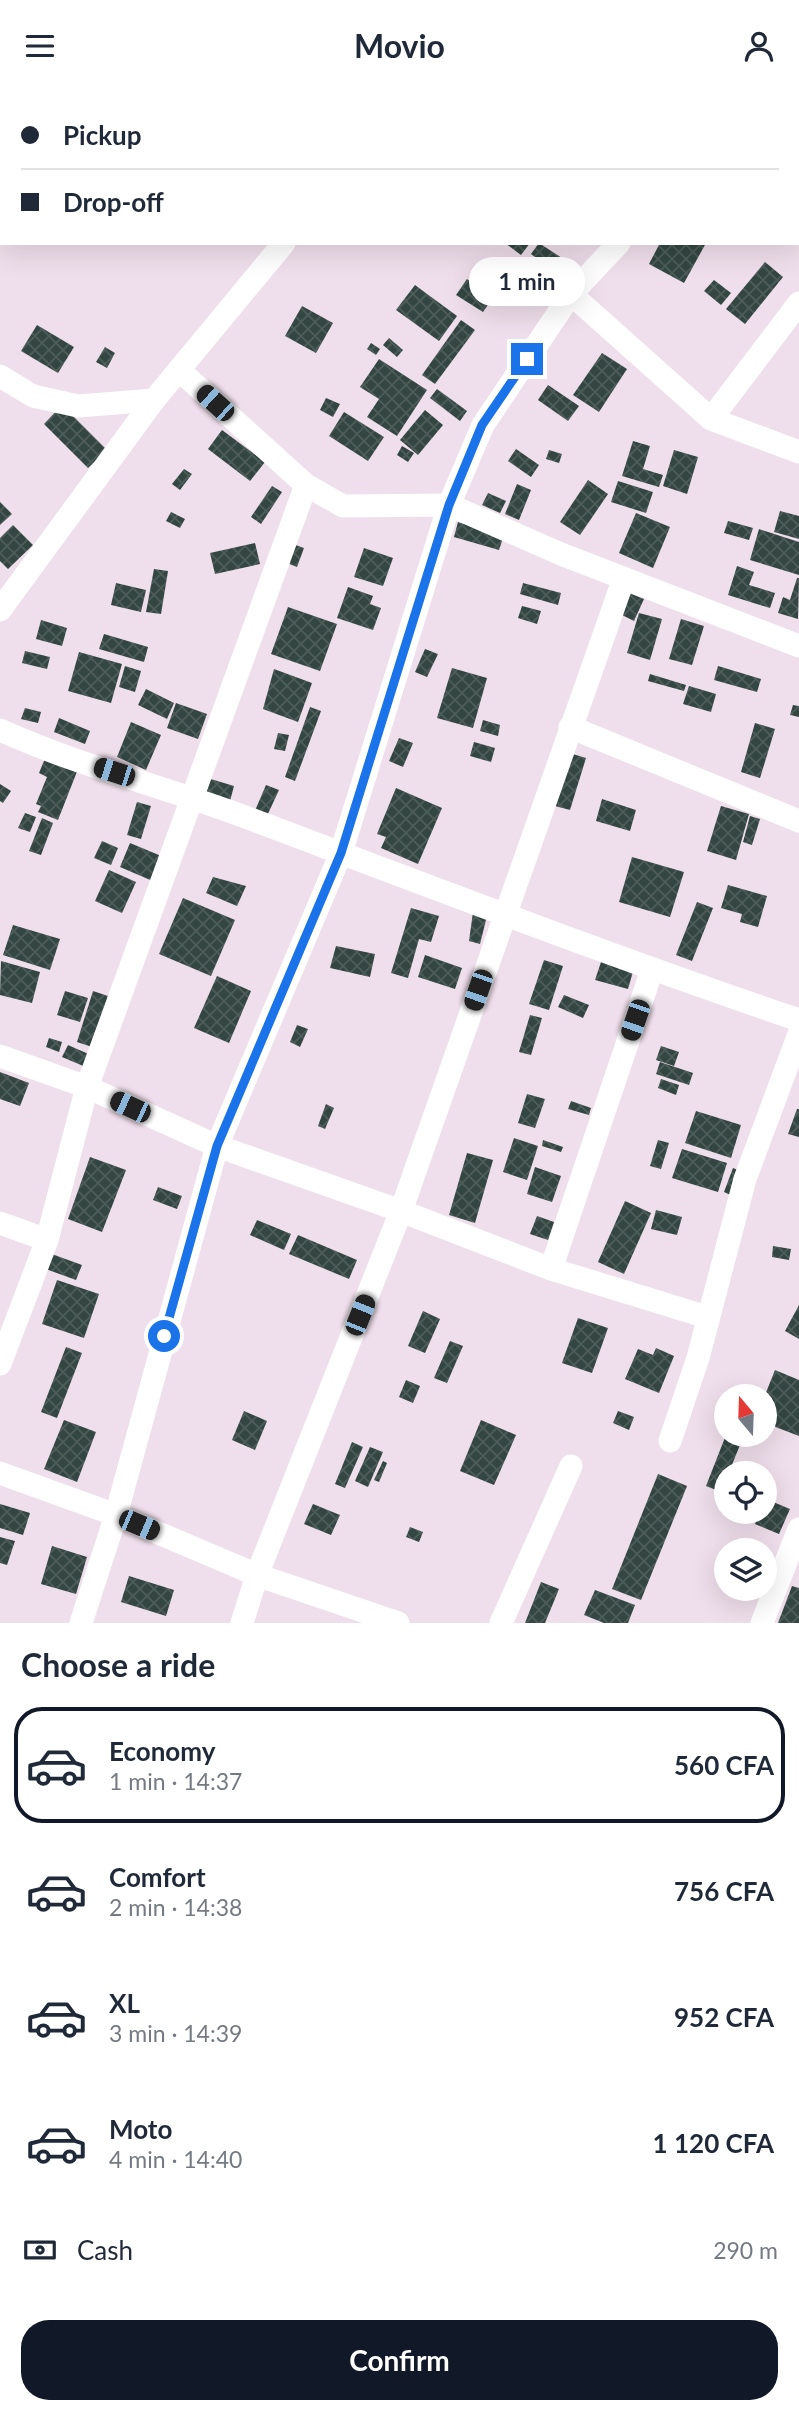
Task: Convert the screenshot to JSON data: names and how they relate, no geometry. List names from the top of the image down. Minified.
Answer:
{"north":"top","page":{"header":"Movio","banner":["Pickup","Drop-off"],"bubble":"1 min","heading":"Choose a ride","list":[{"name":"Economy","note":"1 min · 14:37","value":"560 CFA"},{"name":"Comfort","note":"2 min · 14:38","value":"756 CFA"},{"name":"XL","note":"3 min · 14:39","value":"952 CFA"},{"name":"Moto","note":"4 min · 14:40","value":"1 120 CFA"}],"pay":["Cash","290 m"],"buttons":"Confirm"}}
